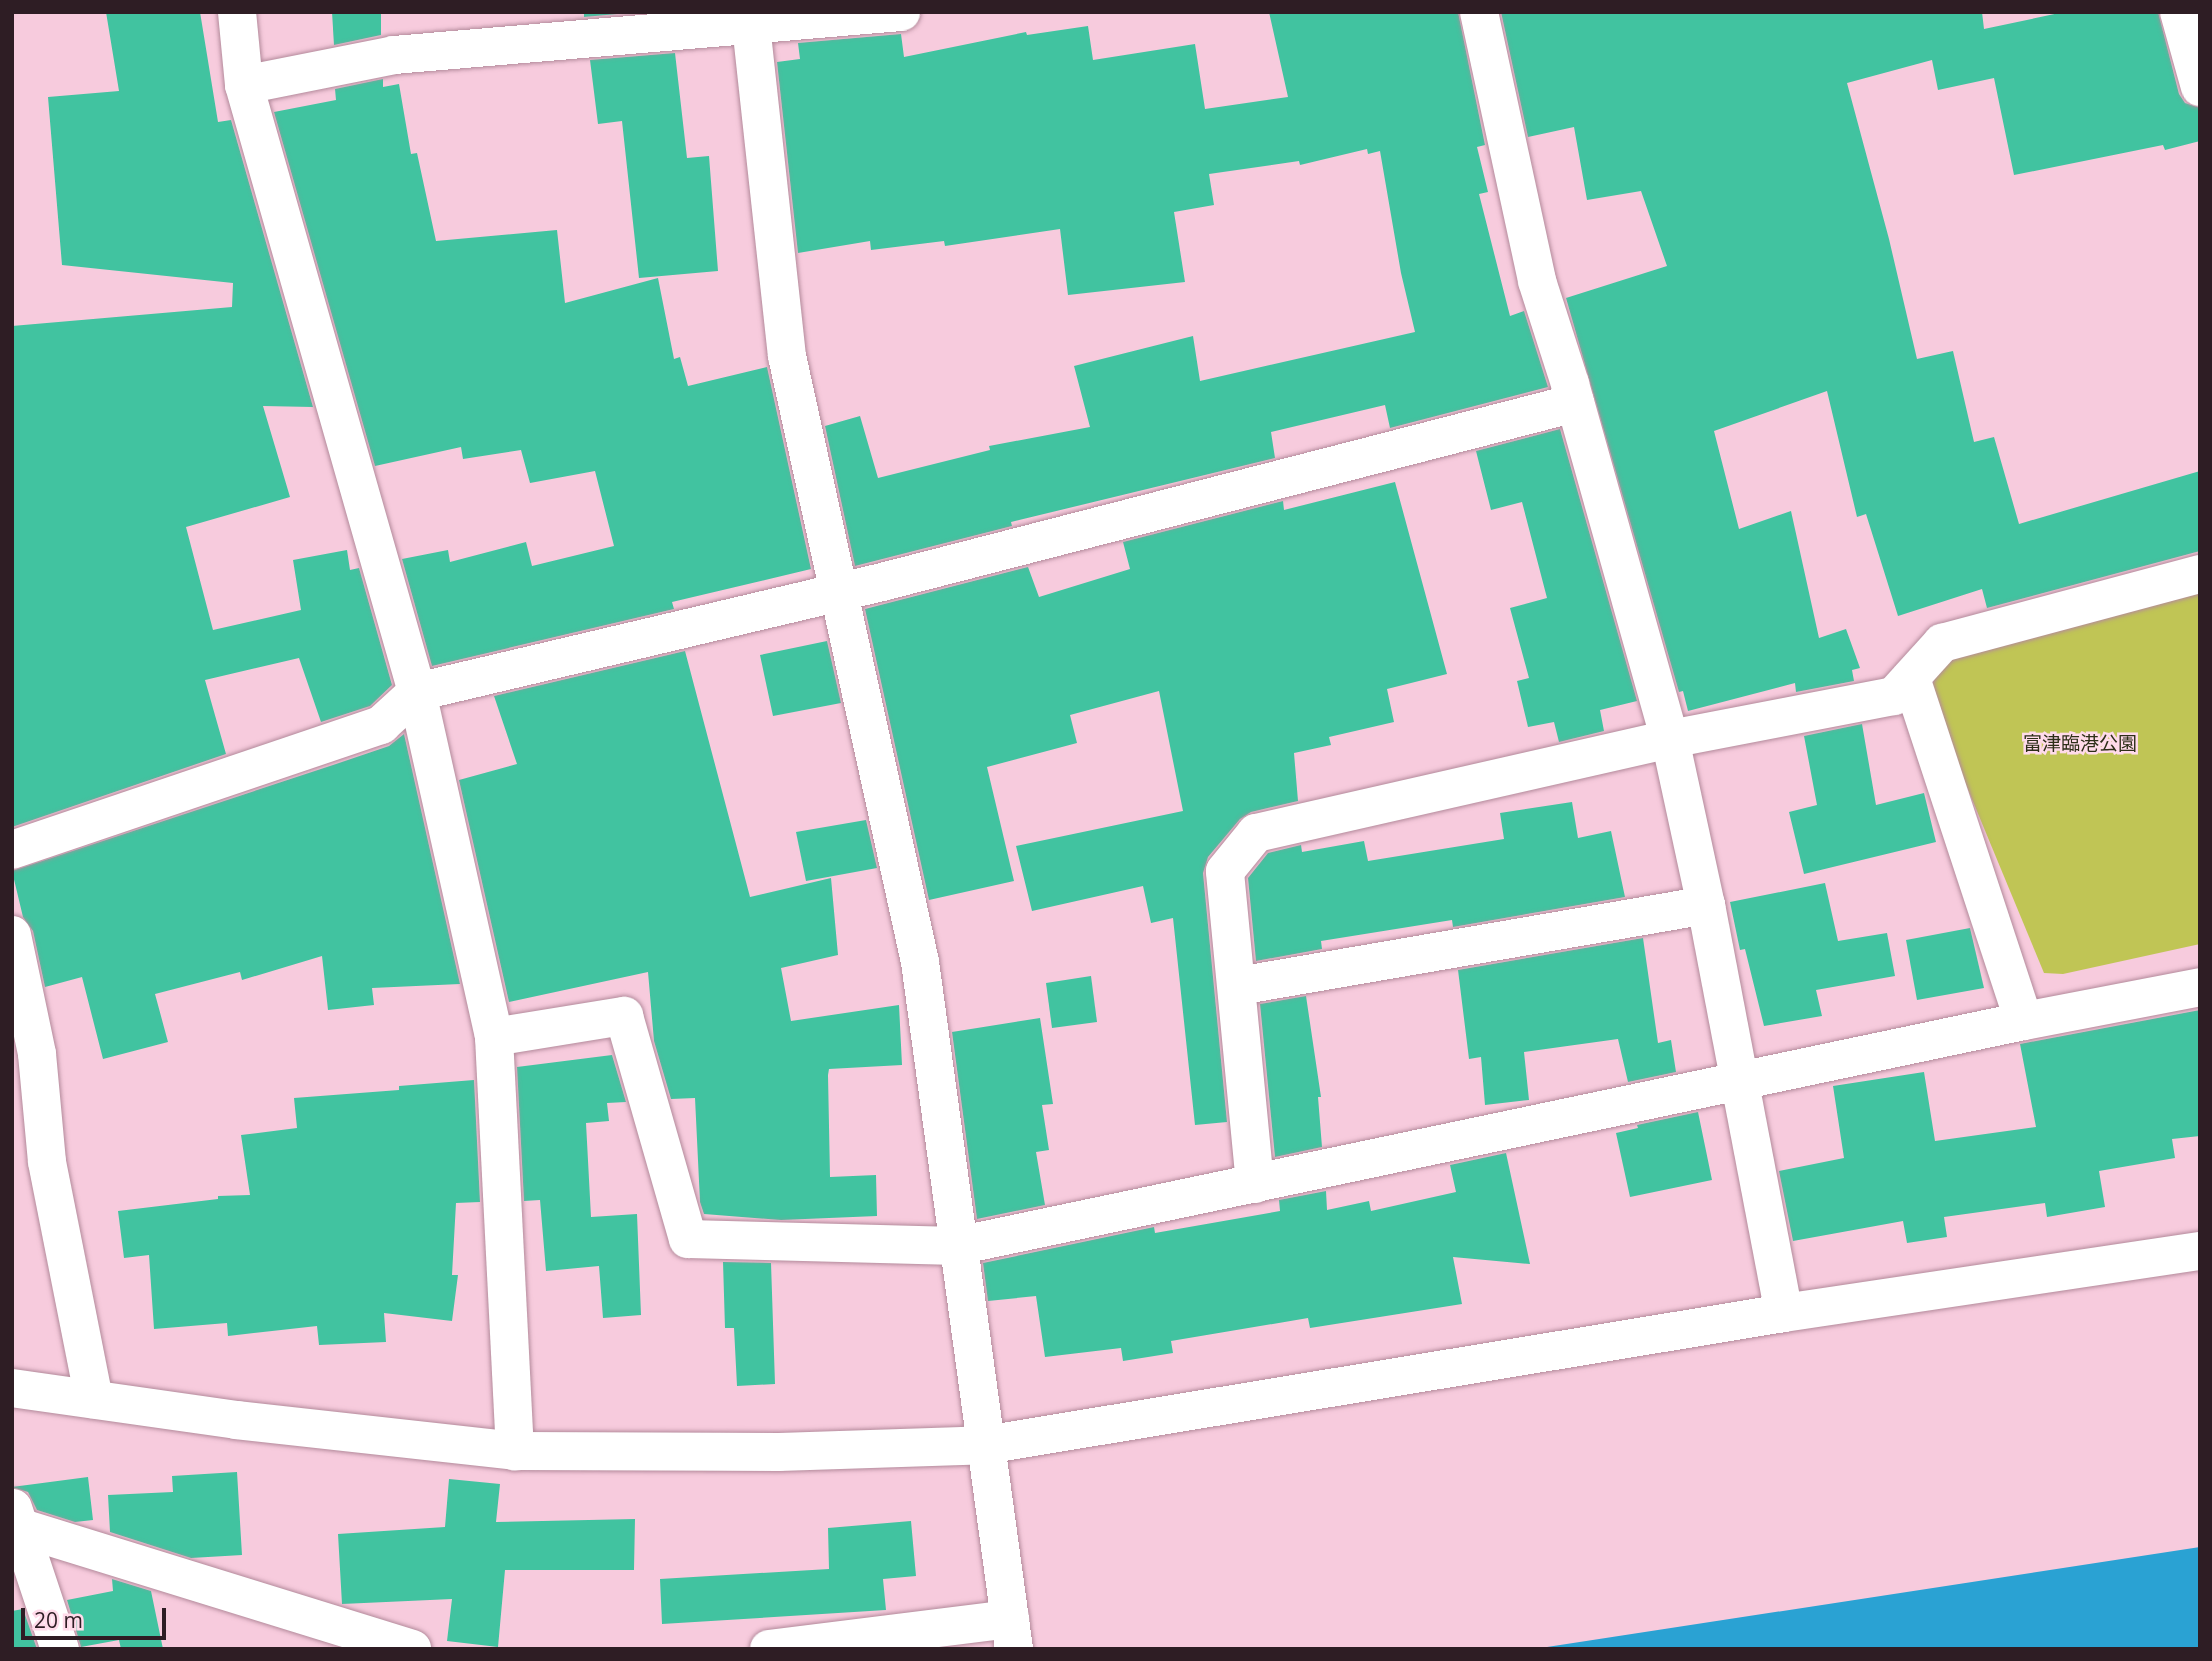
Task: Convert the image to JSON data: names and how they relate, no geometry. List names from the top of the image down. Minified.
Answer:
{"parks":["富津臨港公園"],"scale_bar":"20 m"}
